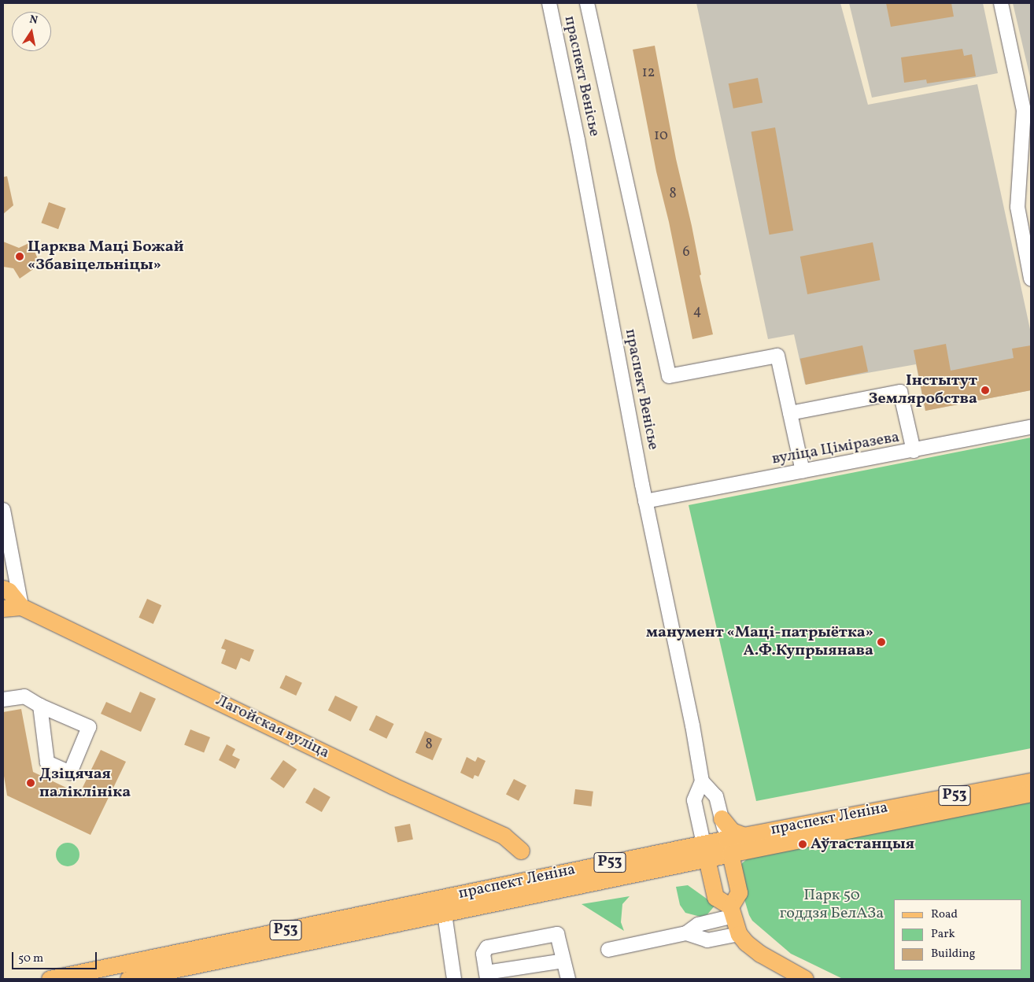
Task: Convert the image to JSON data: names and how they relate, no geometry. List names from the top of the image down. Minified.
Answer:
{"streets":{"main road":["Лагойская вуліца","Р53","праспект Леніна"],"street":["праспект Венісье","вуліца Ціміразева"]},"crossings":[["праспект Венісье","вуліца Ціміразева"]],"parks":["Парк 50 годдзя БелАЗа"],"places":["Царква Маці Божай «Збавіцельніцы»","Інстытут Земляробства","манумент «Маці-патрыётка» А.Ф.Купрыянава","Дзіцячая паліклініка","Аўтастанцыя"],"house_numbers":["12","10","8","6","4","8"],"legend":["Road","Park","Building"],"scale_bar":"50 m","north":"top"}
